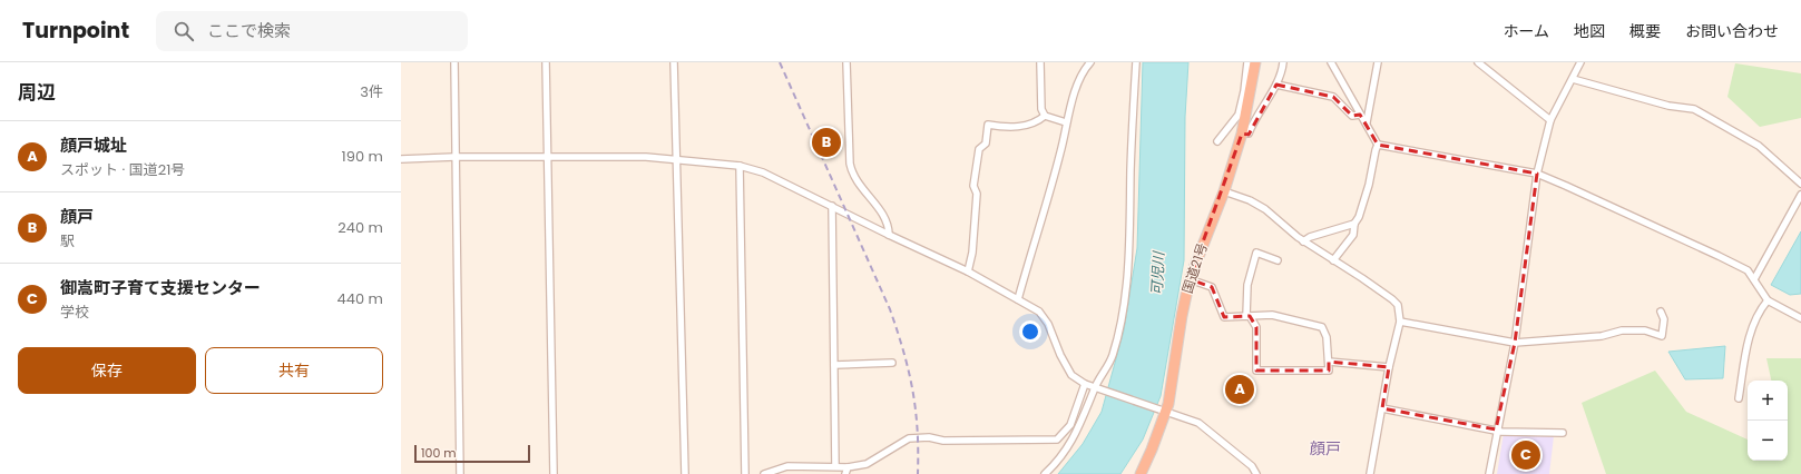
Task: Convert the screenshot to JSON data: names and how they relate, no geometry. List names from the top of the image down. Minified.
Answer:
{"streets":{"highway":["国道21号"]},"districts":["顔戸"],"water":["可児川"],"scale_bar":"100 m","page":{"header":"Turnpoint","search":"ここで検索","nav":["ホーム","地図","概要","お問い合わせ"],"heading":["周辺","3件"],"list":[{"mark":"A","name":"顔戸城址","note":"スポット · 国道21号","value":"190 m"},{"mark":"B","name":"顔戸","note":"駅","value":"240 m"},{"mark":"C","name":"御嵩町子育て支援センター","note":"学校","value":"440 m"}],"pins":["B","A","C"],"buttons":["保存","共有"],"map_buttons":["+","−"],"scale":"100 m"}}
